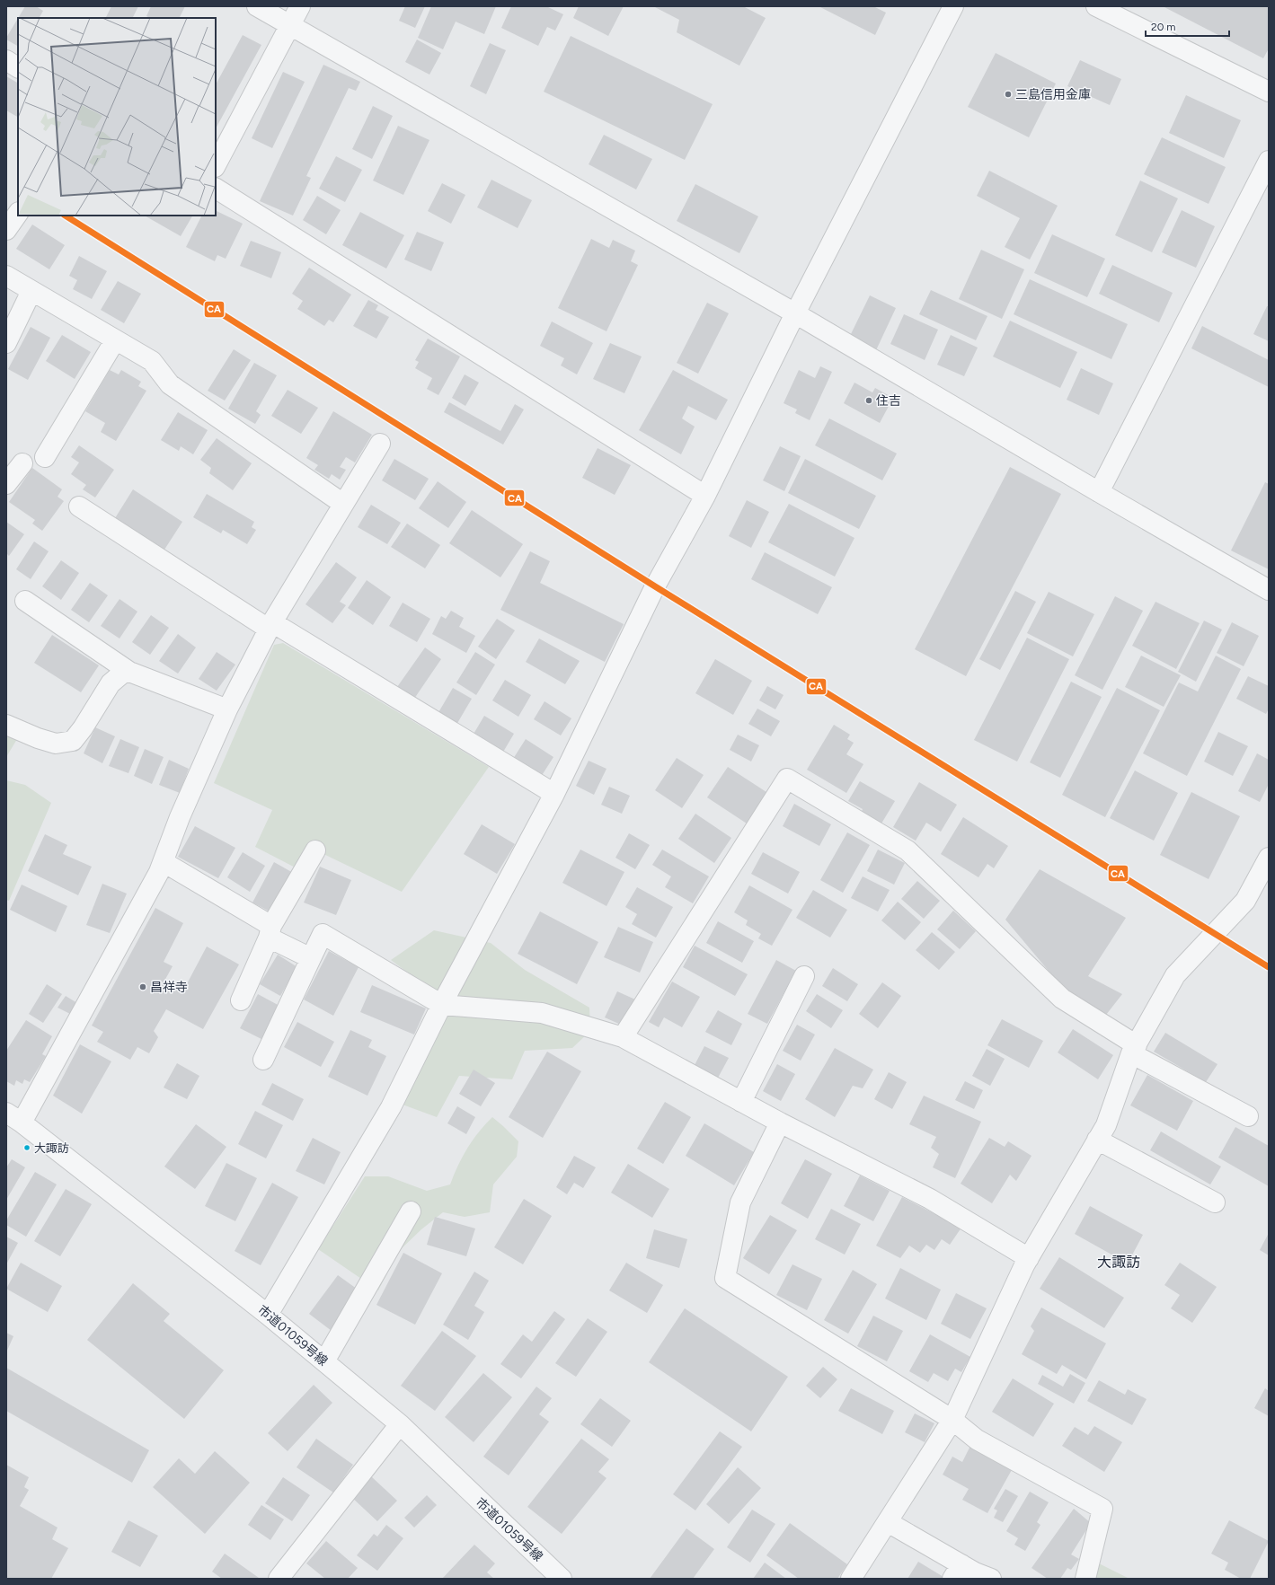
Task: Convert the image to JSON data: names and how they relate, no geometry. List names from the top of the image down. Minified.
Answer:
{"streets":{"street":["市道01059号線"]},"districts":["大諏訪"],"places":["三島信用金庫","住吉","昌祥寺","大諏訪"],"lines":["transit line CA"],"scale_bar":"20 m"}
